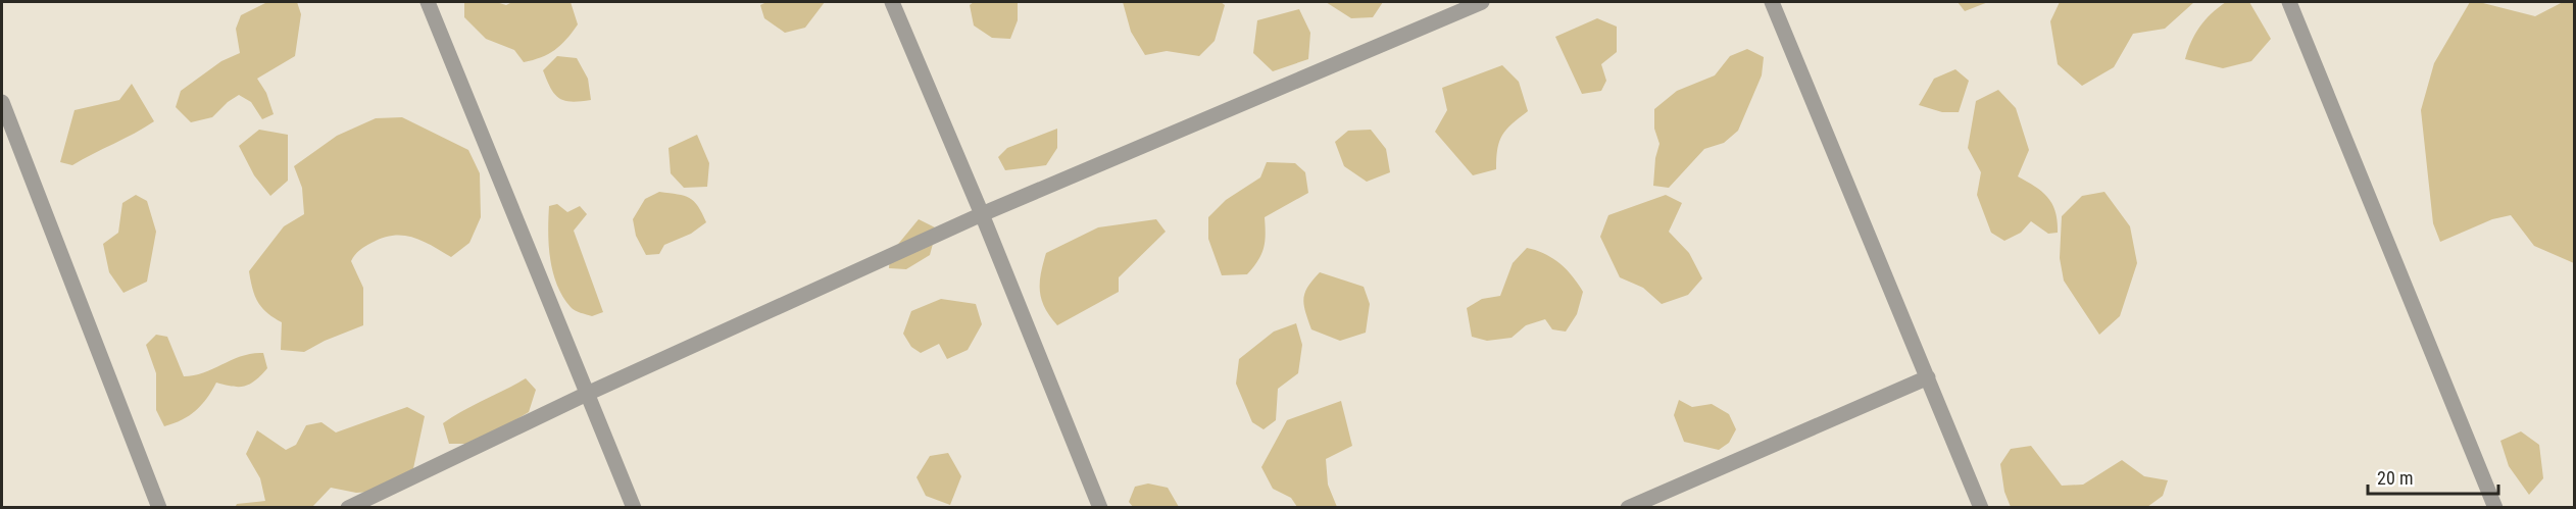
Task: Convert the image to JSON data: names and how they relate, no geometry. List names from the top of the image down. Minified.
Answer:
{"scale_bar":"20 m"}
